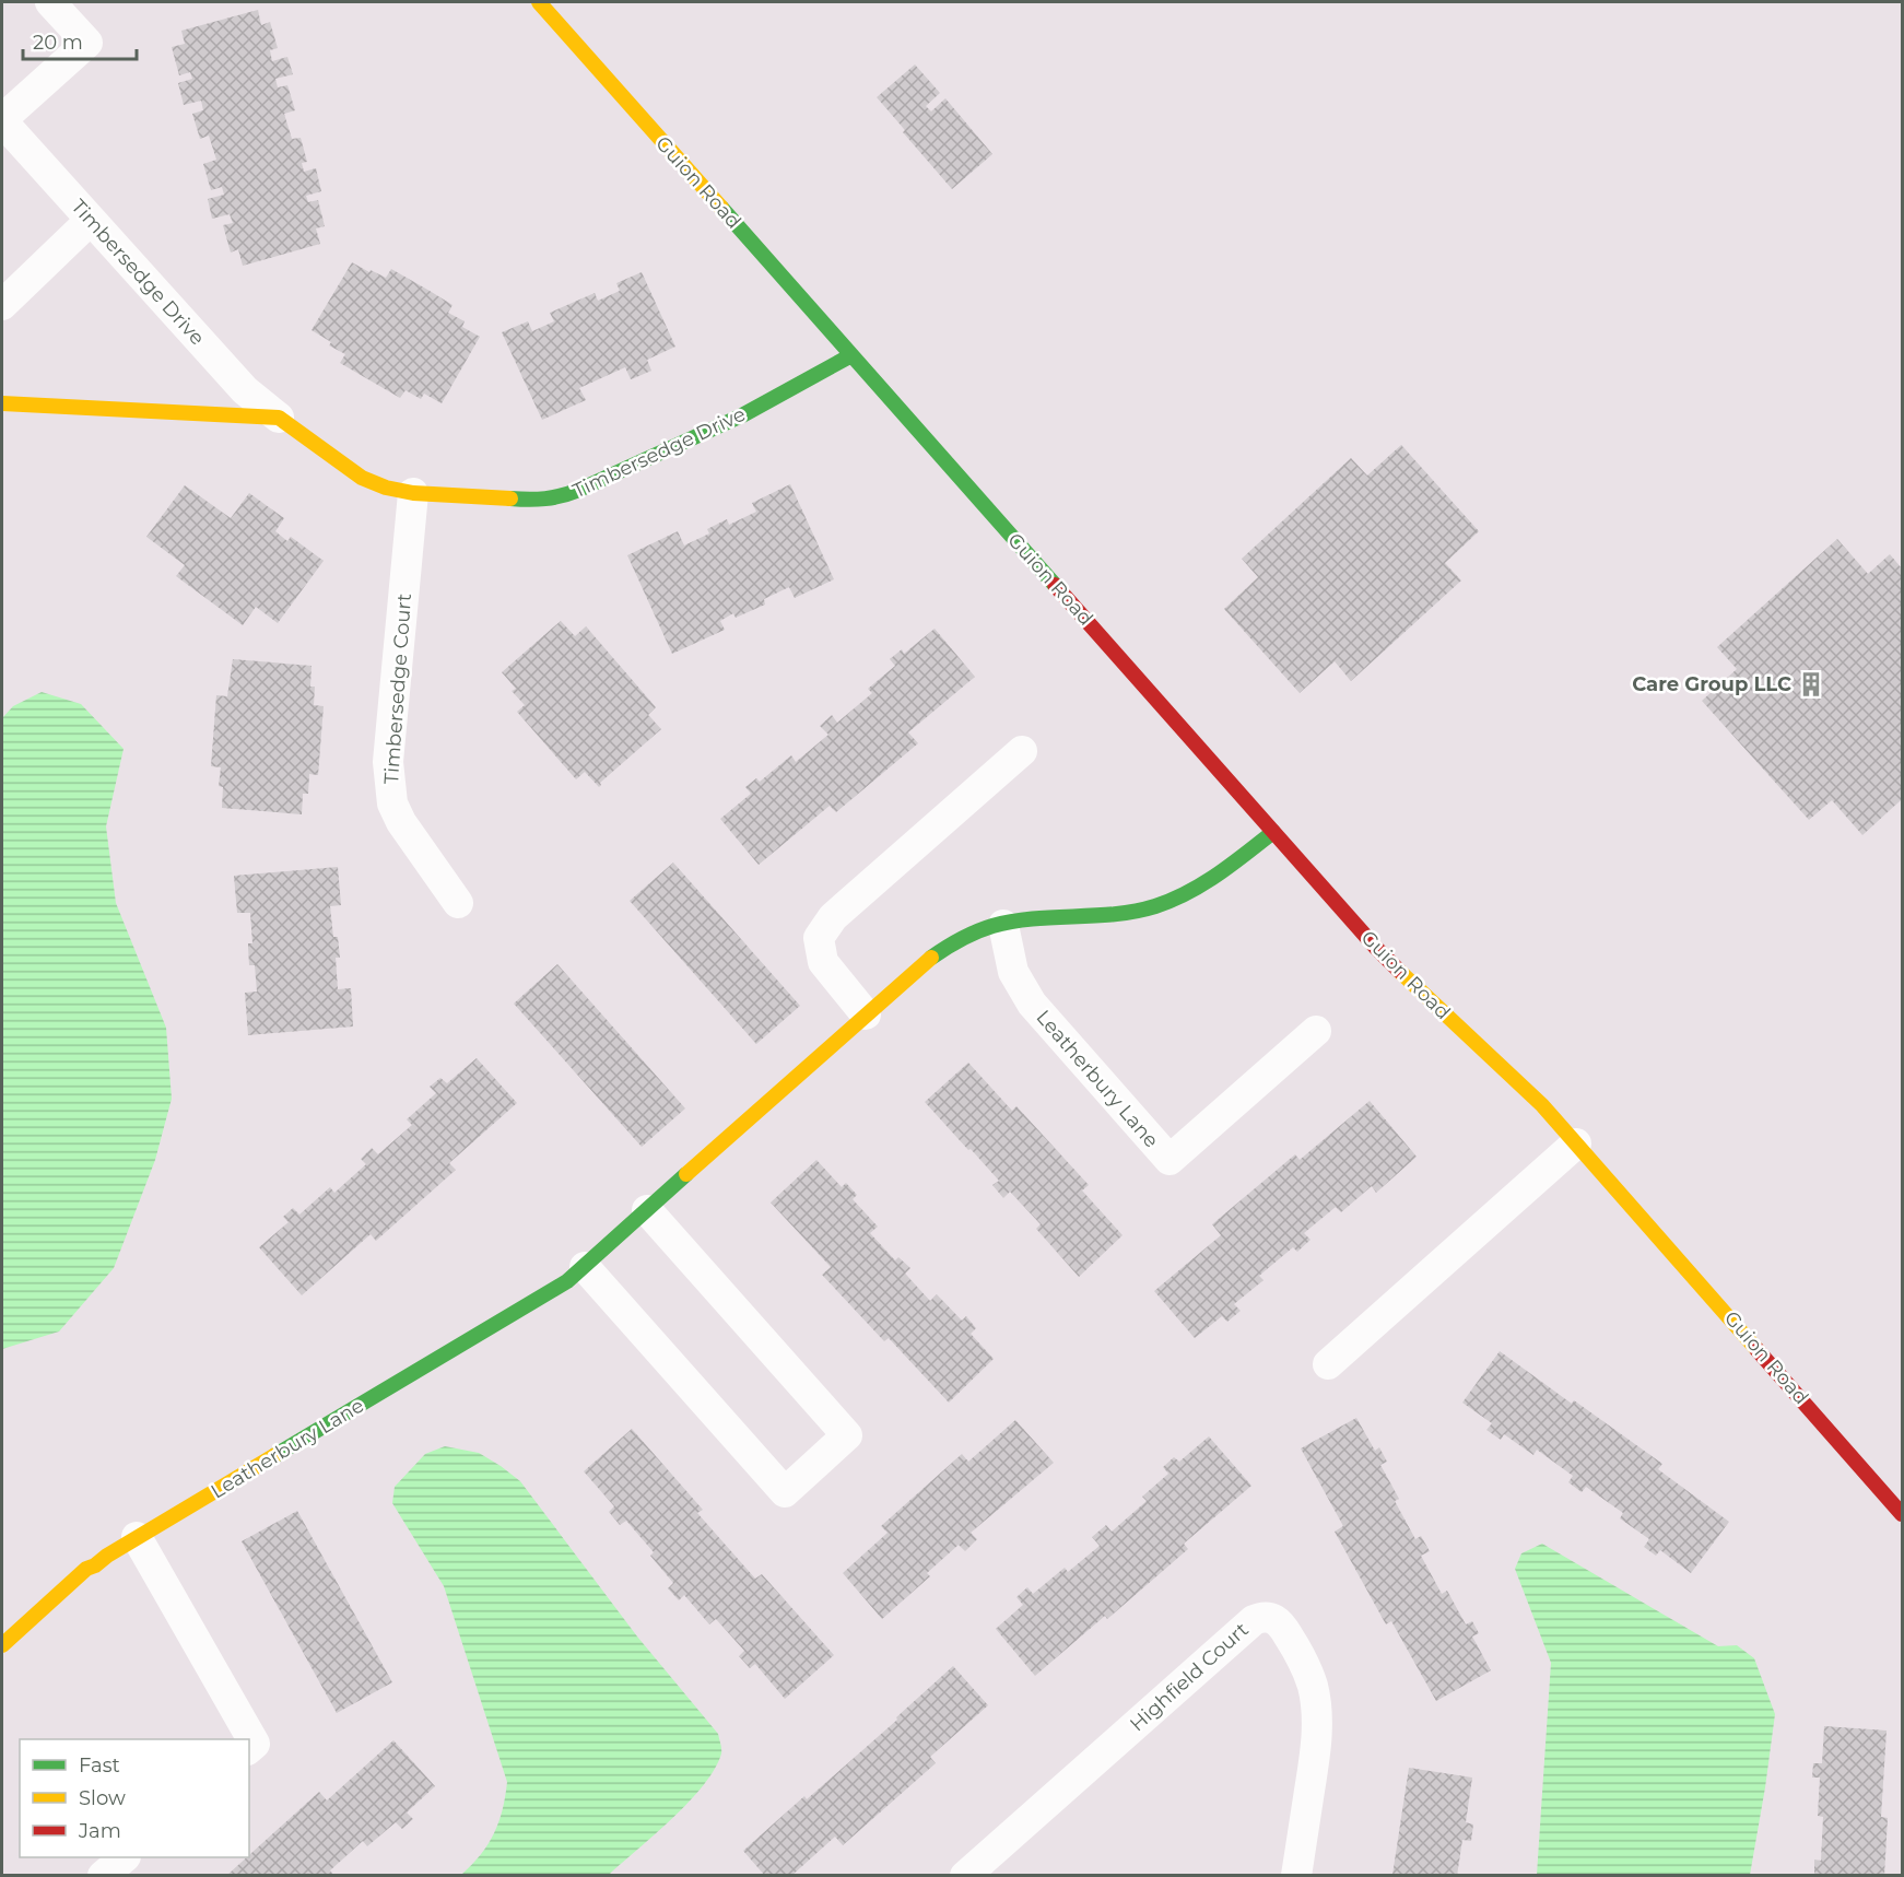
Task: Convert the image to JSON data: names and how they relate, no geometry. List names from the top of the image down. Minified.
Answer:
{"streets":{"street":["Guion Road","Timbersedge Drive","Timbersedge Court","Leatherbury Lane","Highfield Court"]},"crossings":[["Guion Road","Timbersedge Drive"],["Guion Road","Leatherbury Lane"],["Timbersedge Drive","Timbersedge Court"]],"places":{"building":["Care Group LLC"]},"legend":["Fast","Slow","Jam"],"scale_bar":"20 m"}
